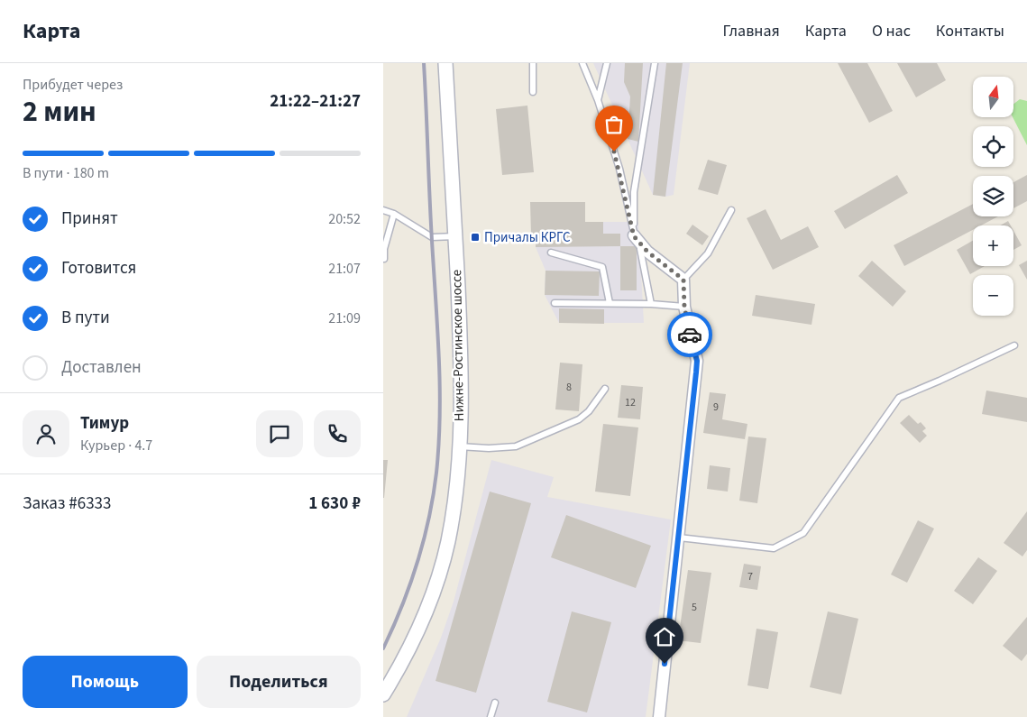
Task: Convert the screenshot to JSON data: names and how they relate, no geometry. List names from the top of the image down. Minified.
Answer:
{"streets":{"street":["Нижне-Ростинское шоссе"]},"places":{"transit":["Причалы КРГС"]},"house_numbers":["8","12","9","7","5"],"north":"top","page":{"header":"Карта","nav":["Главная","Карта","О нас","Контакты"],"heading":["2 мин","Прибудет через","21:22–21:27"],"panel":["Тимур","Курьер · 4.7","Заказ #6333","1 630 ₽"],"map_buttons":["+","−"],"bar":"В пути · 180 m","list":[["Принят","20:52"],["Готовится","21:07"],["В пути","21:09"],"Доставлен"],"buttons":["Помощь","Поделиться"]}}
